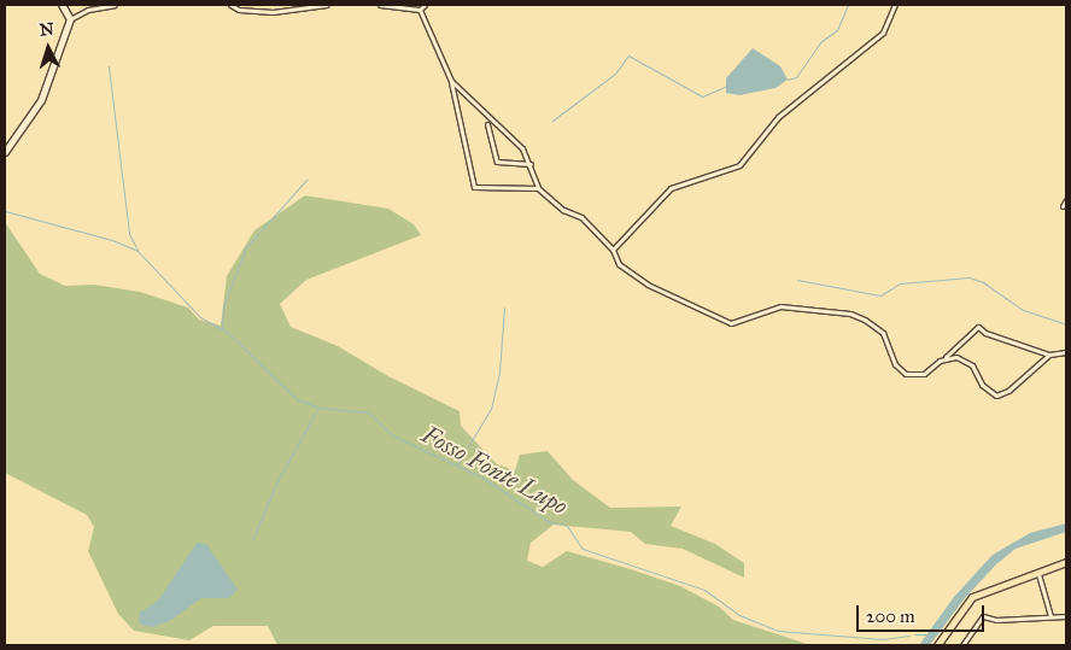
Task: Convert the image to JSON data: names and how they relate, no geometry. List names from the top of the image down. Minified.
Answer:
{"water":["Fosso Fonte Lupo"],"scale_bar":"200 m","north":"top"}
